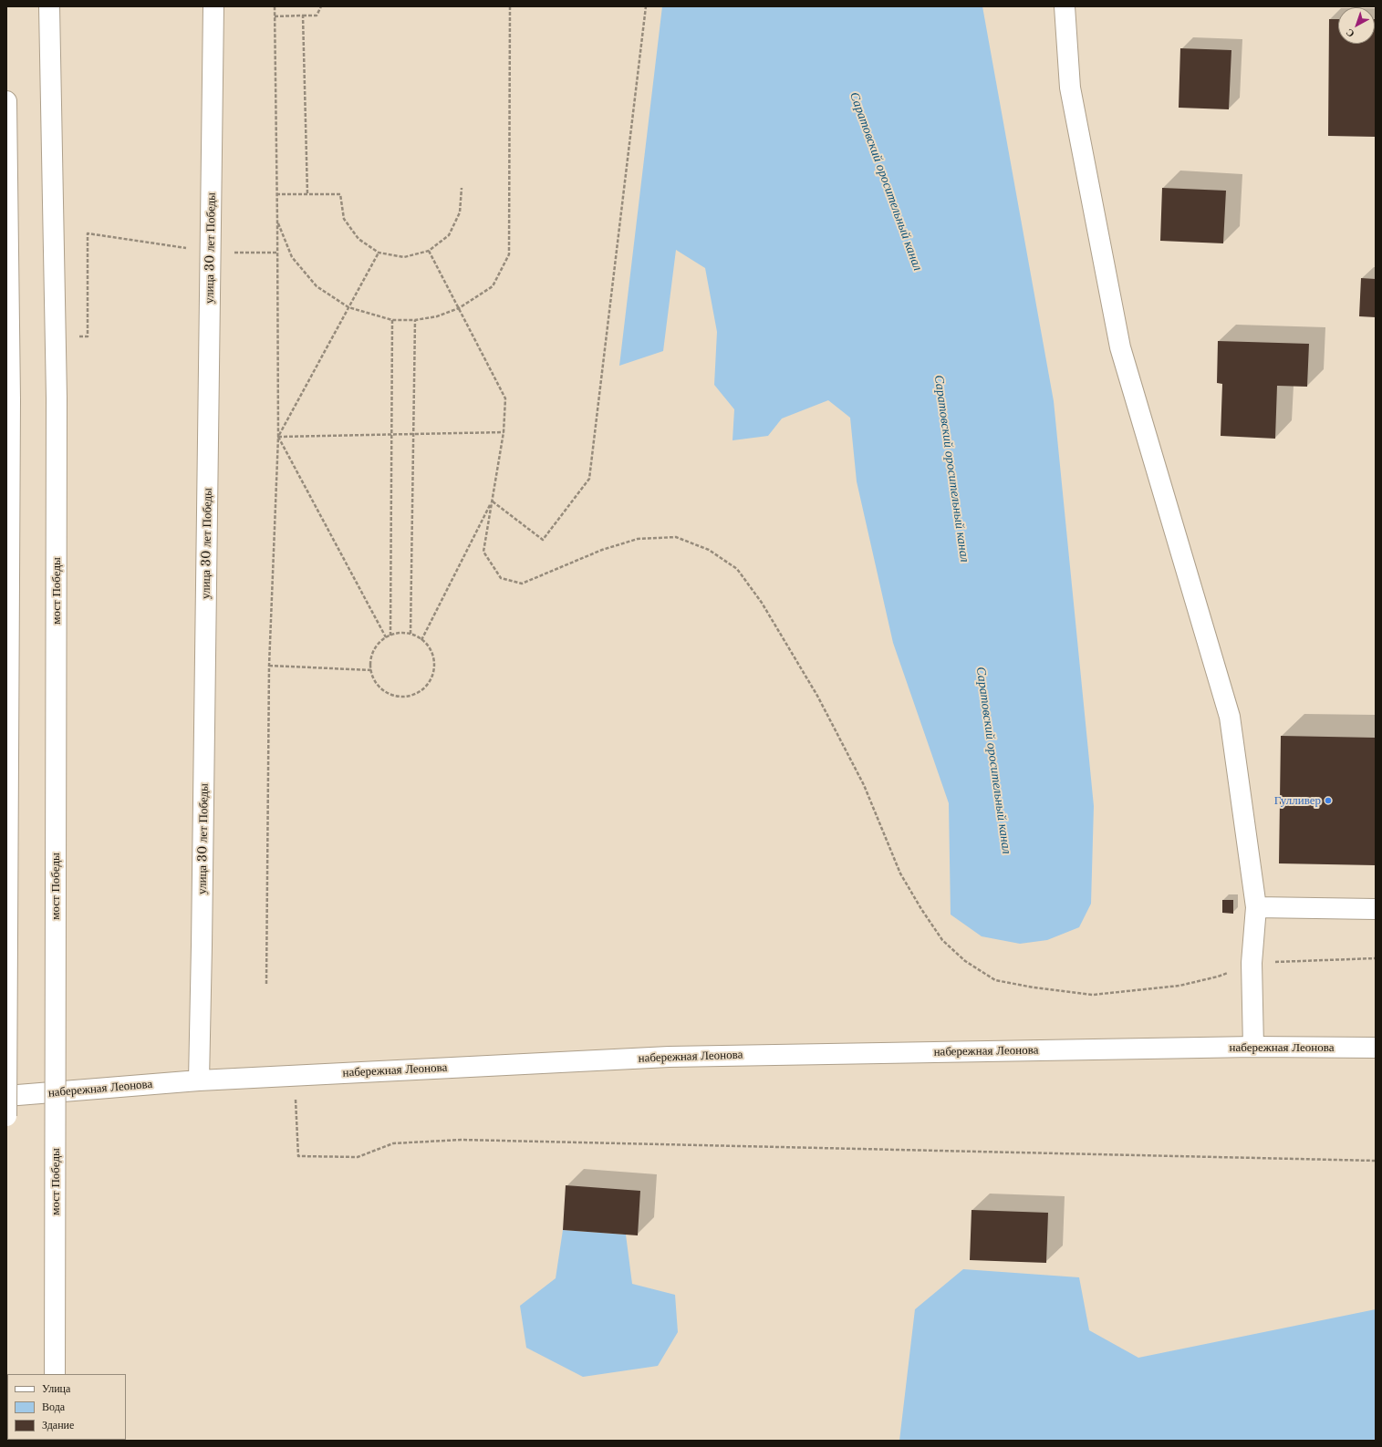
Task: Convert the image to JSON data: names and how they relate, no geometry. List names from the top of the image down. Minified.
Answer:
{"streets":{"main road":["улица 30 лет Победы","мост Победы","набережная Леонова"]},"crossings":[["улица 30 лет Победы","набережная Леонова"]],"water":["Саратовский оросительный канал"],"places":["Гулливер"],"legend":["Улица","Вода","Здание"],"north":"bottom left"}
